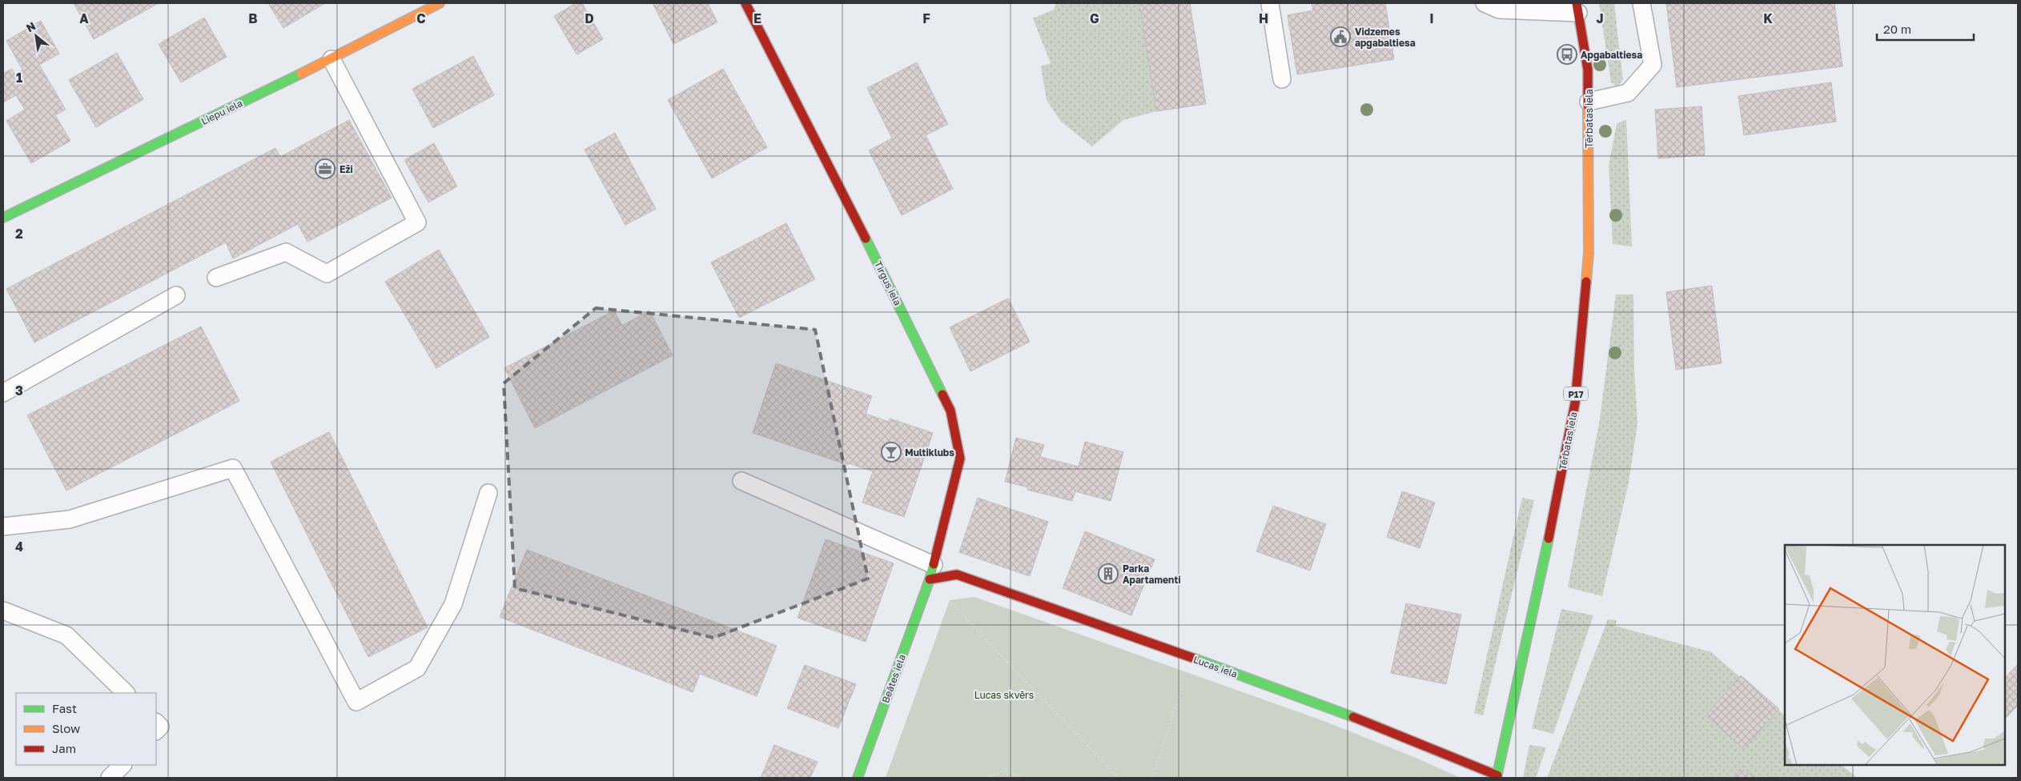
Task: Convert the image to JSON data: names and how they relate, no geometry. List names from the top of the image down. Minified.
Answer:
{"streets":{"street":["Liepu iela","Tērbatas iela","Tirgus iela","P17","Lucas iela","Beātes iela"]},"crossings":[["Tērbatas iela","Lucas iela"],["Tirgus iela","Lucas iela"],["Tirgus iela","Beātes iela"],["Lucas iela","Beātes iela"]],"parks":["Lucas skvērs"],"places":{"public building":["Vidzemes apgabaltiesa"],"bus stop":["Apgabaltiesa"],"office":["Eži"],"bar":["Multiklubs"],"building":["Parka Apartamenti"]},"legend":["Fast","Slow","Jam"],"scale_bar":"20 m","north":"top left","grid":{"columns":["A","B","C","D","E","F","G","H","I","J","K"],"rows":["1","2","3","4"]}}
